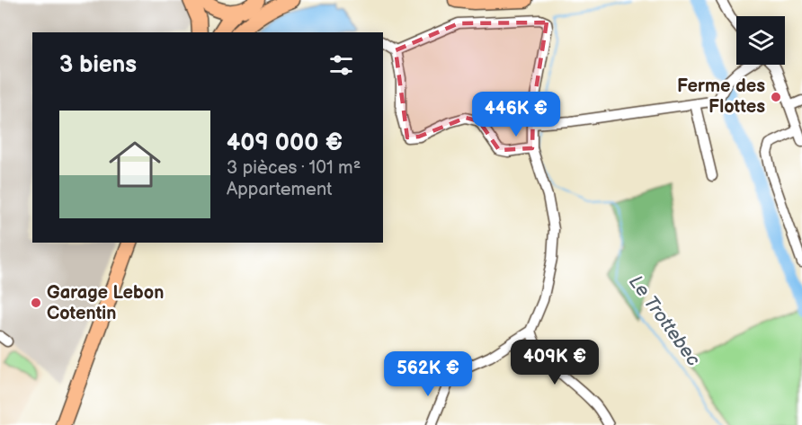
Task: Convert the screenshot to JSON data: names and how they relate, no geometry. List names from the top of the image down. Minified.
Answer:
{"water":["Le Trottebec"],"places":["Ferme des Flottes","Garage Lebon Cotentin"],"page":{"heading":"3 biens","price":["446K €","409K €","562K €"],"list":[{"name":"409 000 €","note":"3 pièces · 101 m² · Appartement"}]}}
